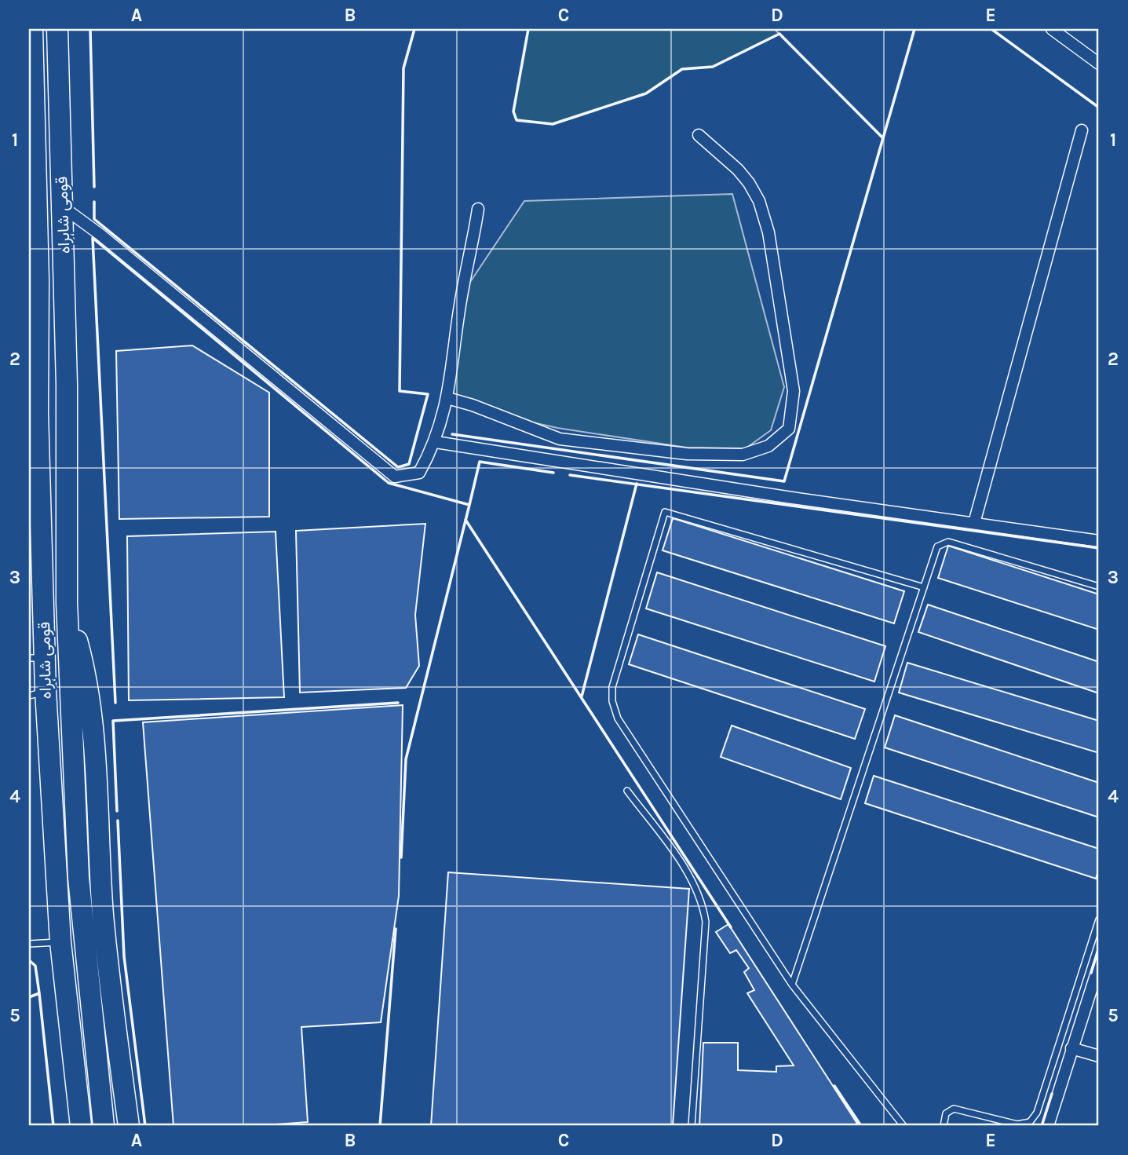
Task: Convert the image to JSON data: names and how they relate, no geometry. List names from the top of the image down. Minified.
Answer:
{"streets":{"highway":["قومی شاہراہ"]},"grid":{"columns":["A","B","C","D","E"],"rows":["1","2","3","4","5"]}}
